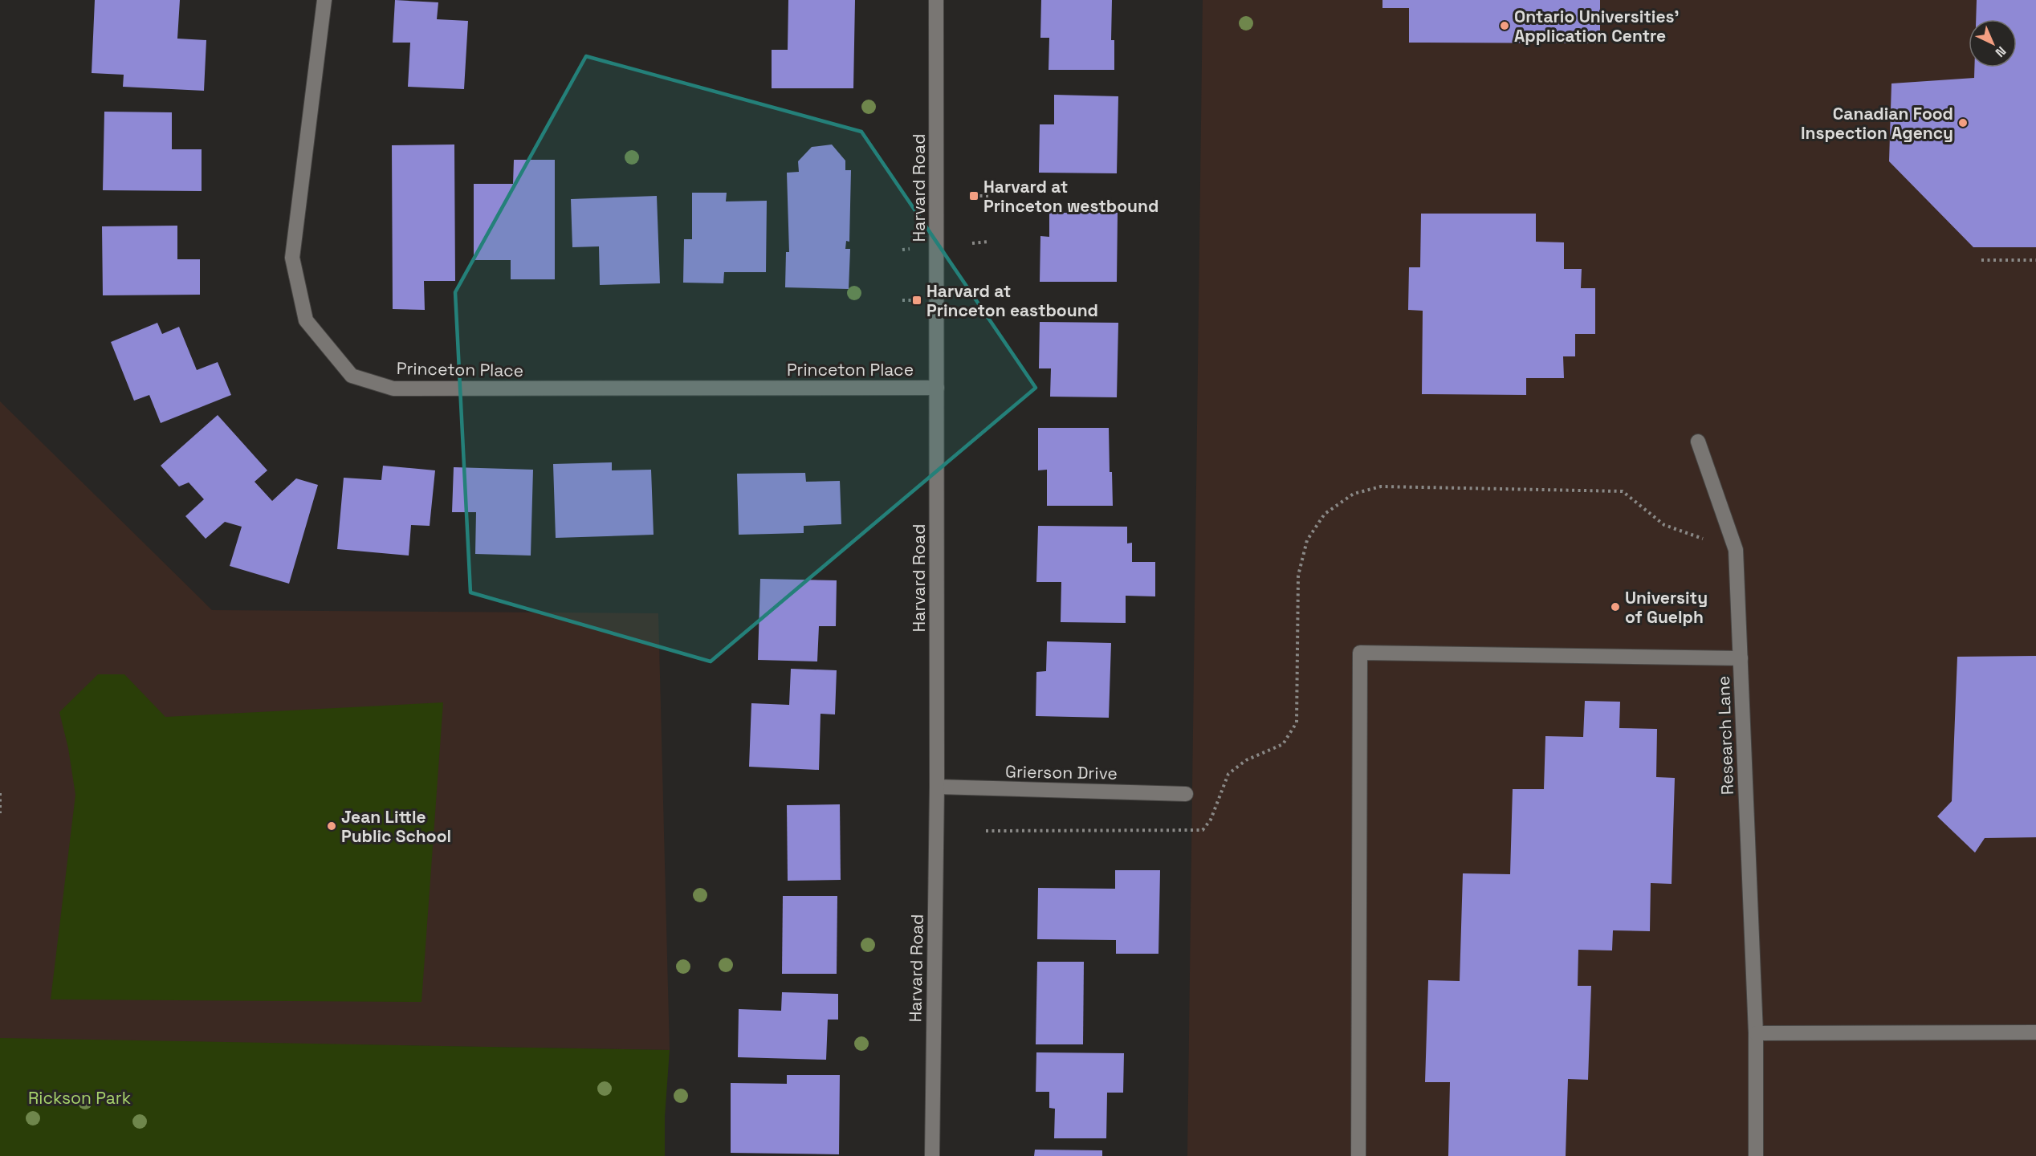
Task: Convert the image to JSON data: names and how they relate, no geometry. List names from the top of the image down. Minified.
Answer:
{"streets":{"street":["Harvard Road","Princeton Place","Research Lane","Grierson Drive"]},"crossings":[["Harvard Road","Princeton Place"],["Harvard Road","Grierson Drive"]],"parks":["Rickson Park"],"places":{"other":["Ontario Universities' Application Centre","Canadian Food Inspection Agency","University of Guelph","Jean Little Public School"],"transit":["Harvard at Princeton westbound","Harvard at Princeton eastbound"]},"north":"bottom right"}
